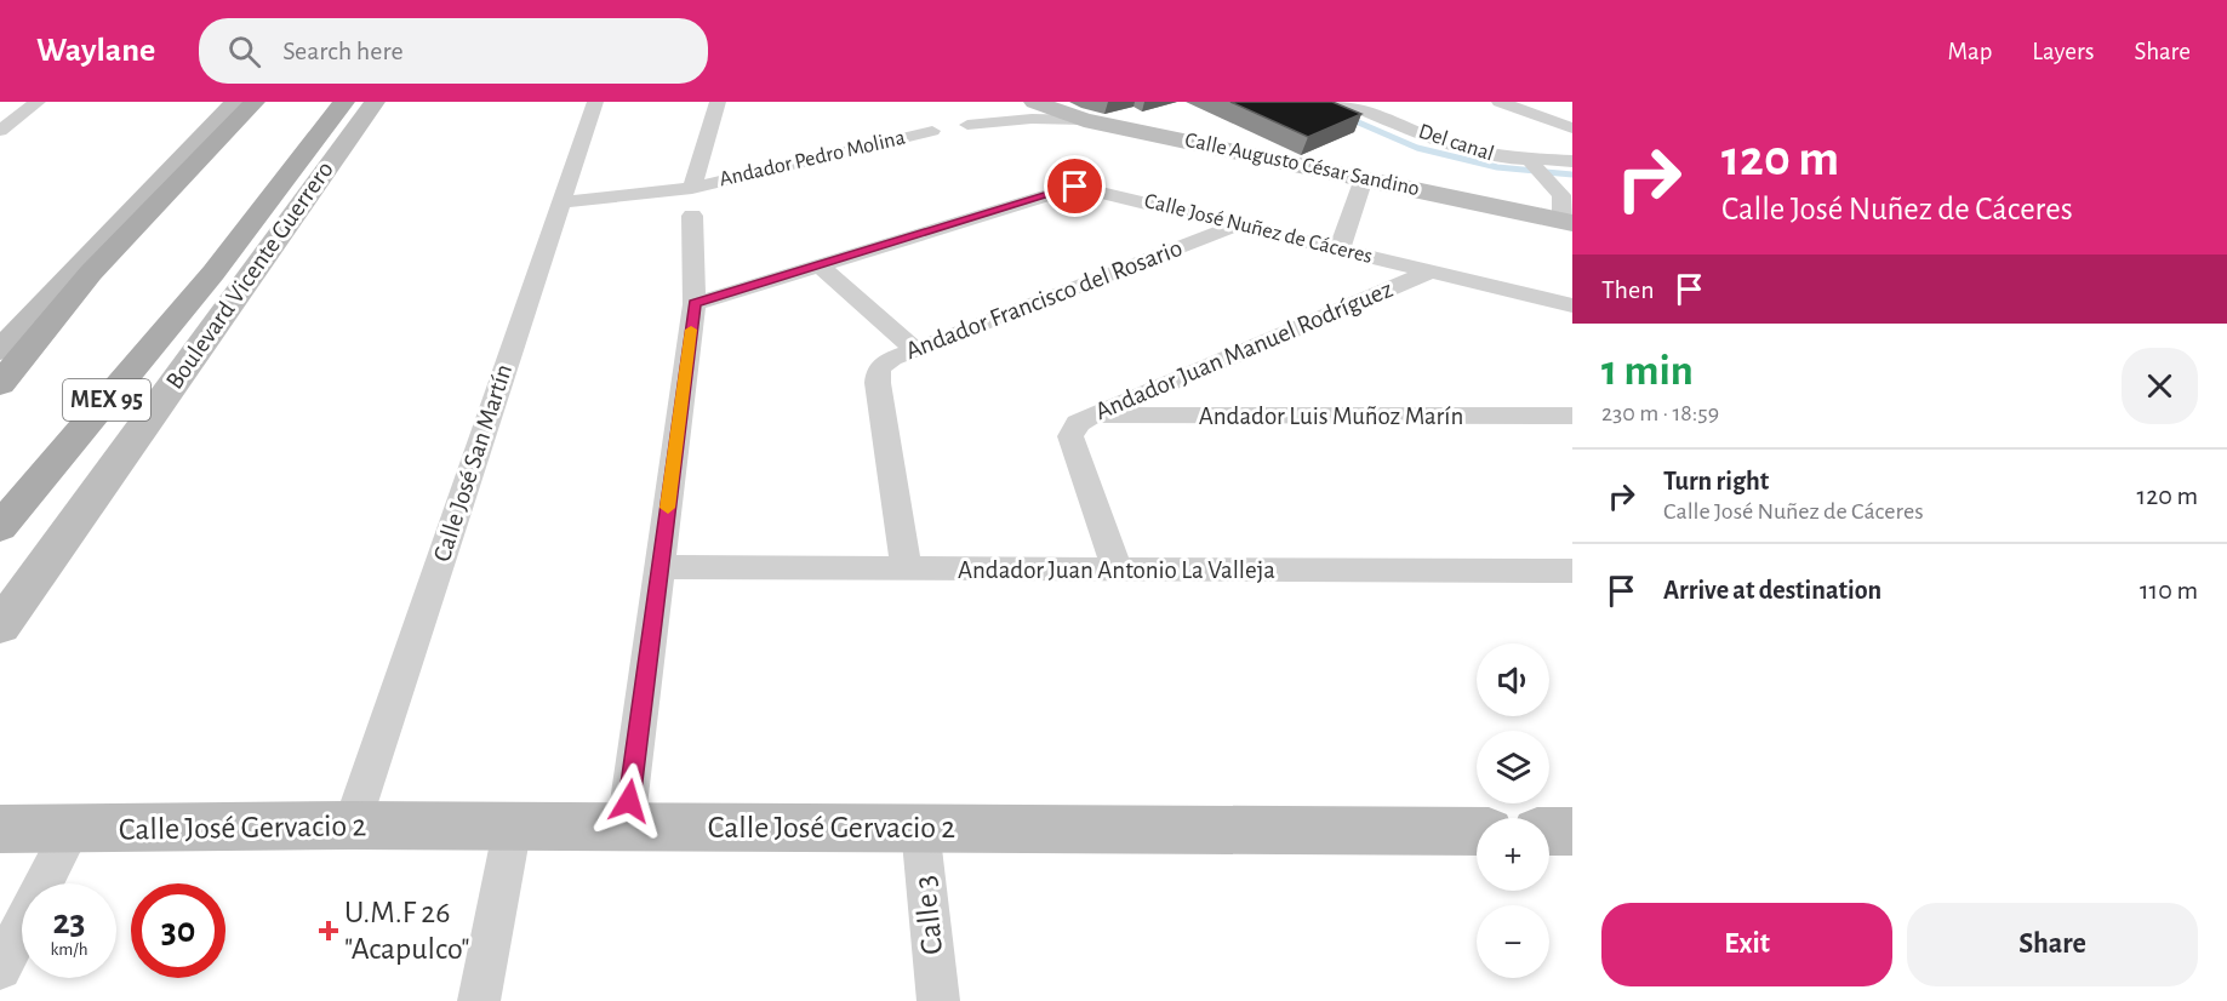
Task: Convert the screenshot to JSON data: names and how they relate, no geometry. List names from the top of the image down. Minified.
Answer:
{"streets":{"main road":["MEX 95"],"street":["Del canal","Andador Pedro Molina","Calle Augusto César Sandino","Calle José Nuñez de Cáceres","Boulevard Vicente Guerrero","Andador Francisco del Rosario","Andador Juan Manuel Rodríguez","Andador Luis Muñoz Marín","Calle José San Martín","Andador Juan Antonio La Valleja","Calle José Gervacio 2","Calle 3"]},"crossings":[["Del canal","Calle Augusto César Sandino"],["Andador Pedro Molina","Calle Augusto César Sandino"],["Andador Pedro Molina","Calle José San Martín"],["Calle José Nuñez de Cáceres","Andador Francisco del Rosario"],["Calle José Nuñez de Cáceres","Andador Juan Manuel Rodríguez"],["Andador Francisco del Rosario","Andador Juan Antonio La Valleja"],["Andador Juan Manuel Rodríguez","Andador Luis Muñoz Marín"],["Andador Juan Manuel Rodríguez","Andador Juan Antonio La Valleja"],["Calle José San Martín","Calle José Gervacio 2"],["Calle José Gervacio 2","Calle 3"]],"places":{"health":["U.M.F 26 \"Acapulco\""]},"page":{"header":"Waylane","search":"Search here","nav":["Map","Layers","Share"],"turn":["120 m","Calle José Nuñez de Cáceres"],"then":"Then","heading":["1 min","230 m · 18:59"],"list":[{"name":"Turn right","note":"Calle José Nuñez de Cáceres","value":"120 m"},{"name":"Arrive at destination","value":"110 m"}],"map_buttons":["+","−"],"speed":"23 km/h","limit":"30","buttons":["Exit","Share"]}}
